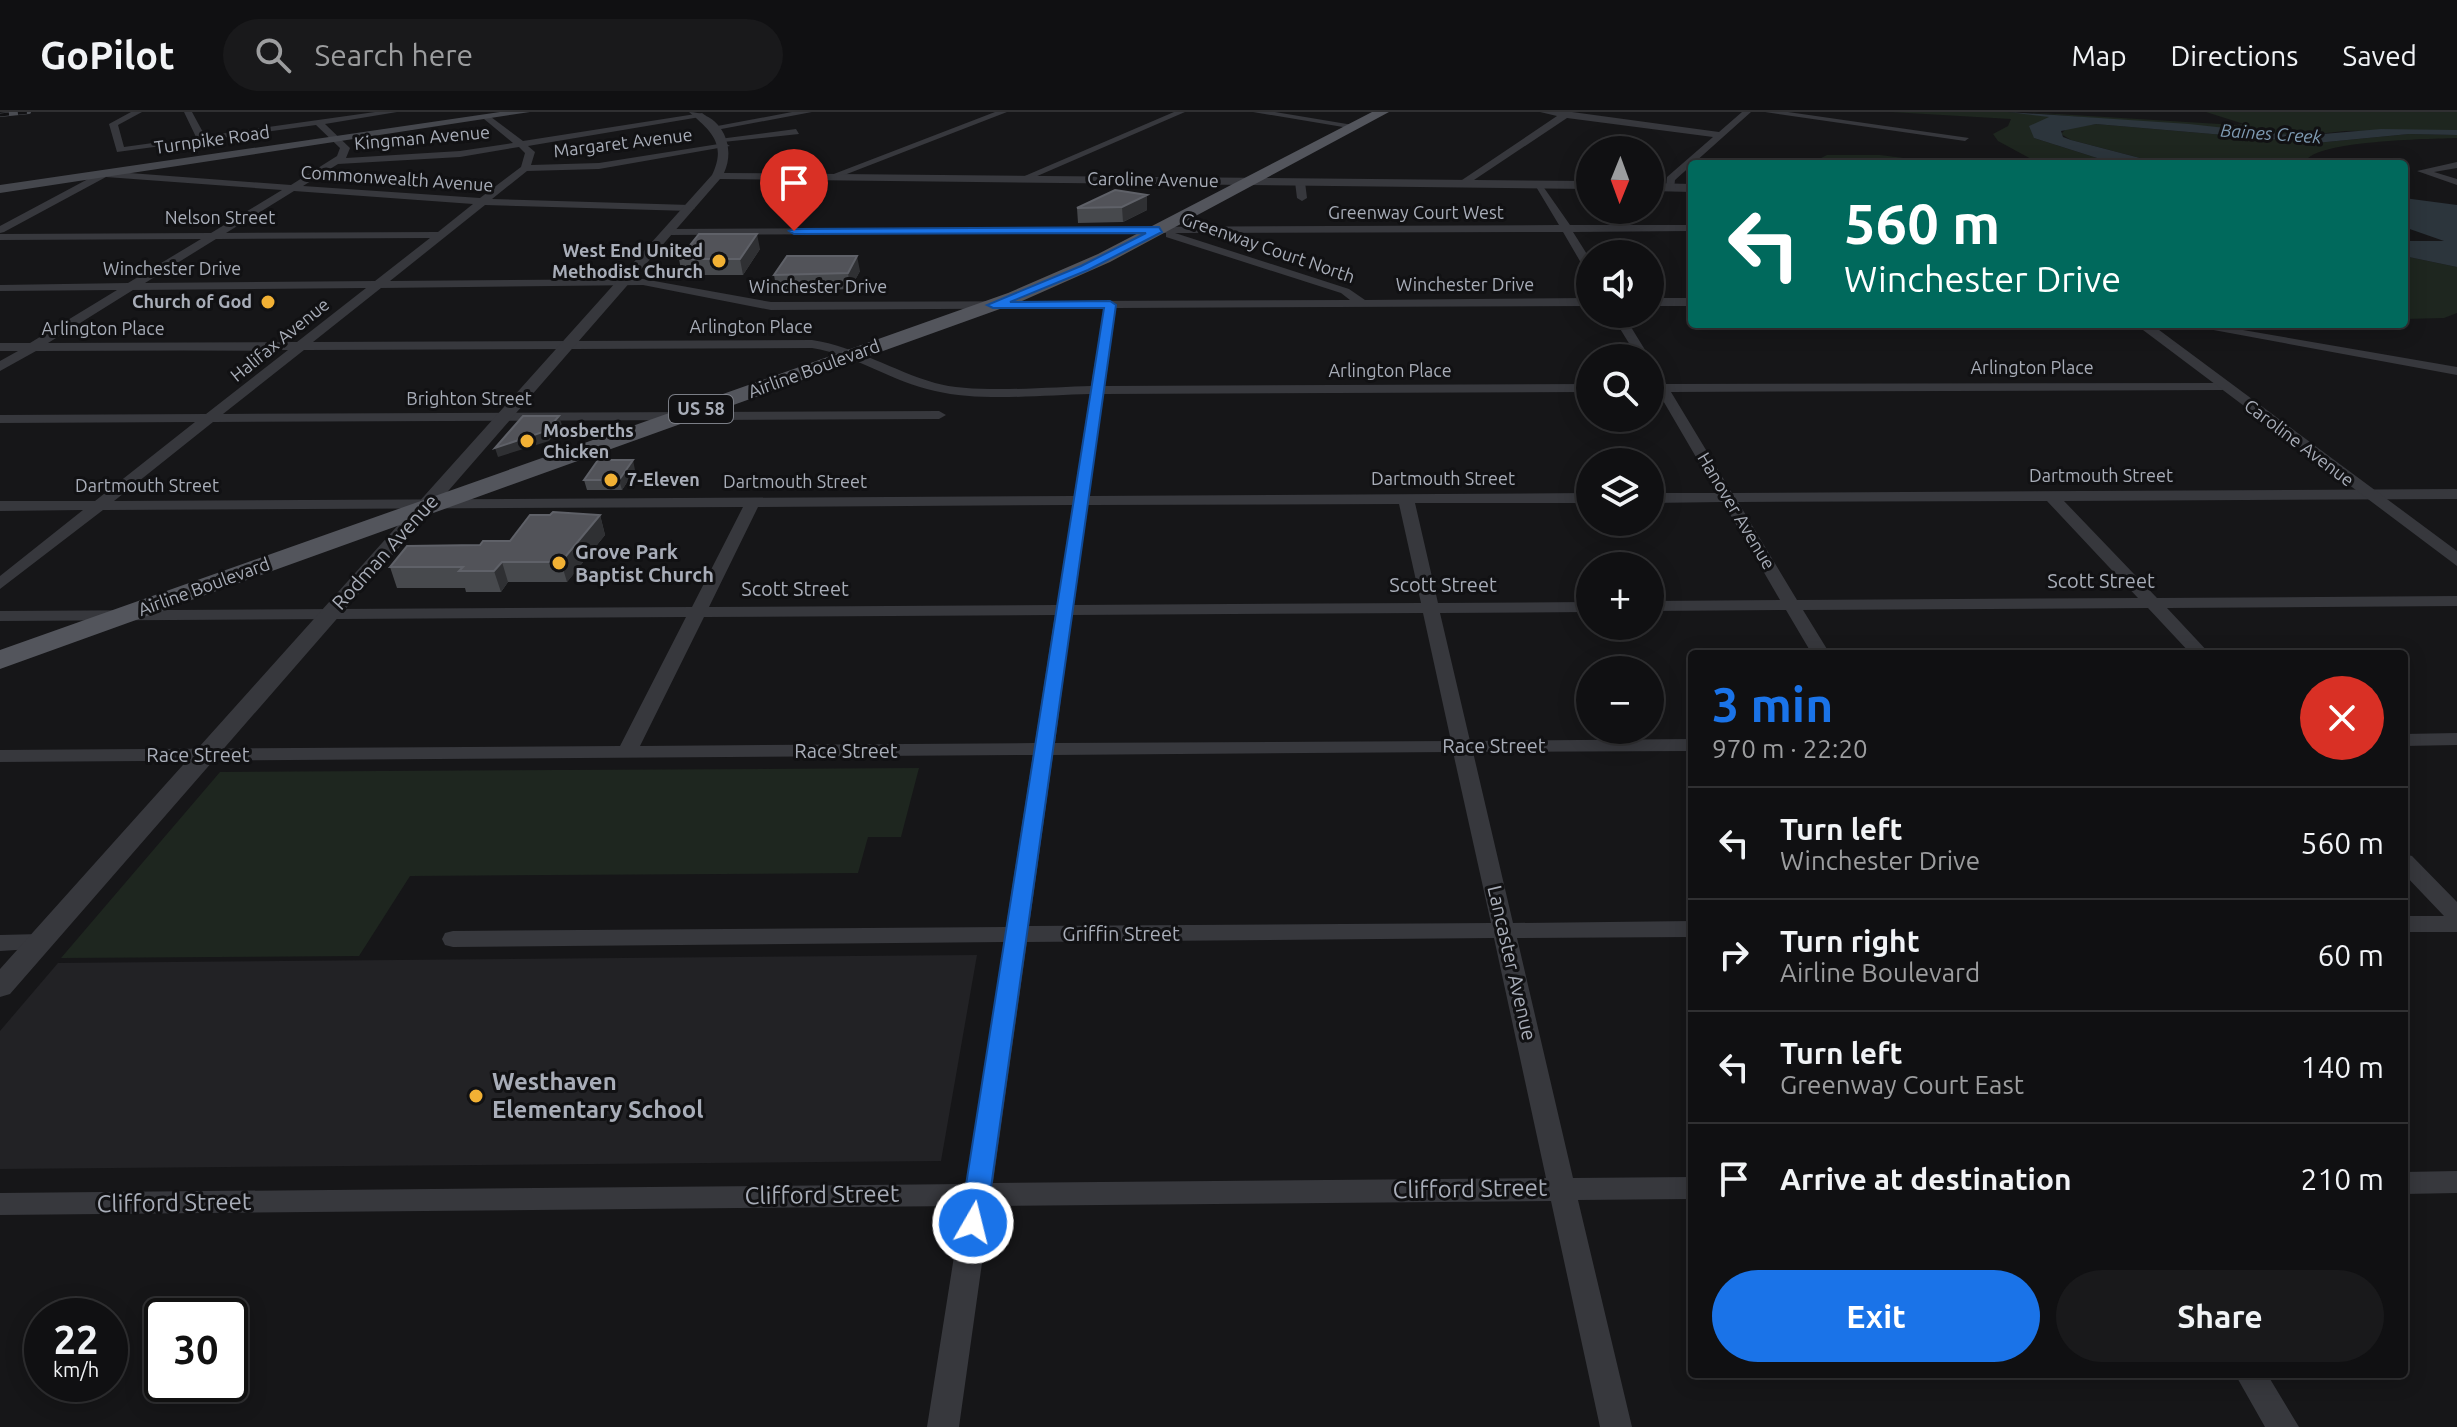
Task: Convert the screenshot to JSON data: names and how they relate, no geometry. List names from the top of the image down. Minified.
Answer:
{"streets":{"main road":["Turnpike Road","Airline Boulevard","US 58"],"street":["Kingman Avenue","Margaret Avenue","Commonwealth Avenue","Caroline Avenue","Greenway Court West","Nelson Street","Greenway Court North","Winchester Drive","Arlington Place","Halifax Avenue","Brighton Street","Dartmouth Street","Hanover Avenue","Rodman Avenue","Scott Street","Race Street","Griffin Street","Lancaster Avenue","Clifford Street"]},"crossings":[["Turnpike Road","Commonwealth Avenue"],["Margaret Avenue","Halifax Avenue"],["Margaret Avenue","Rodman Avenue"],["Commonwealth Avenue","Halifax Avenue"],["Commonwealth Avenue","Rodman Avenue"],["Caroline Avenue","Arlington Place"],["Caroline Avenue","Airline Boulevard"],["Caroline Avenue","Dartmouth Street"],["Caroline Avenue","Rodman Avenue"],["Greenway Court West","Greenway Court North"],["Greenway Court West","Airline Boulevard"],["Greenway Court West","Rodman Avenue"],["Nelson Street","Halifax Avenue"],["Greenway Court North","Winchester Drive"],["Greenway Court North","Airline Boulevard"],["Winchester Drive","Halifax Avenue"],["Winchester Drive","Airline Boulevard"],["Winchester Drive","Rodman Avenue"],["Arlington Place","Halifax Avenue"],["Arlington Place","Airline Boulevard"],["Arlington Place","Rodman Avenue"],["Halifax Avenue","Brighton Street"],["Halifax Avenue","Dartmouth Street"],["Airline Boulevard","Brighton Street"],["Airline Boulevard","Dartmouth Street"],["Airline Boulevard","Rodman Avenue"],["Airline Boulevard","Scott Street"],["Brighton Street","Rodman Avenue"],["Dartmouth Street","Hanover Avenue"],["Dartmouth Street","Rodman Avenue"],["Dartmouth Street","Lancaster Avenue"],["Hanover Avenue","Scott Street"],["Rodman Avenue","Scott Street"],["Rodman Avenue","Race Street"],["Scott Street","Lancaster Avenue"],["Race Street","Lancaster Avenue"],["Griffin Street","Lancaster Avenue"],["Lancaster Avenue","Clifford Street"]],"water":["Baines Creek"],"places":["West End United Methodist Church","Church of God","Mosberths Chicken","7-Eleven","Grove Park Baptist Church","Westhaven Elementary School"],"north":"bottom","page":{"header":"GoPilot","search":"Search here","nav":["Map","Directions","Saved"],"map_buttons":["+","−"],"turn":["560 m","Winchester Drive"],"heading":["3 min","970 m · 22:20"],"list":[{"name":"Turn left","note":"Winchester Drive","value":"560 m"},{"name":"Turn right","note":"Airline Boulevard","value":"60 m"},{"name":"Turn left","note":"Greenway Court East","value":"140 m"},{"name":"Arrive at destination","value":"210 m"}],"buttons":["Exit","Share"],"speed":"22 km/h","limit":"30"}}
